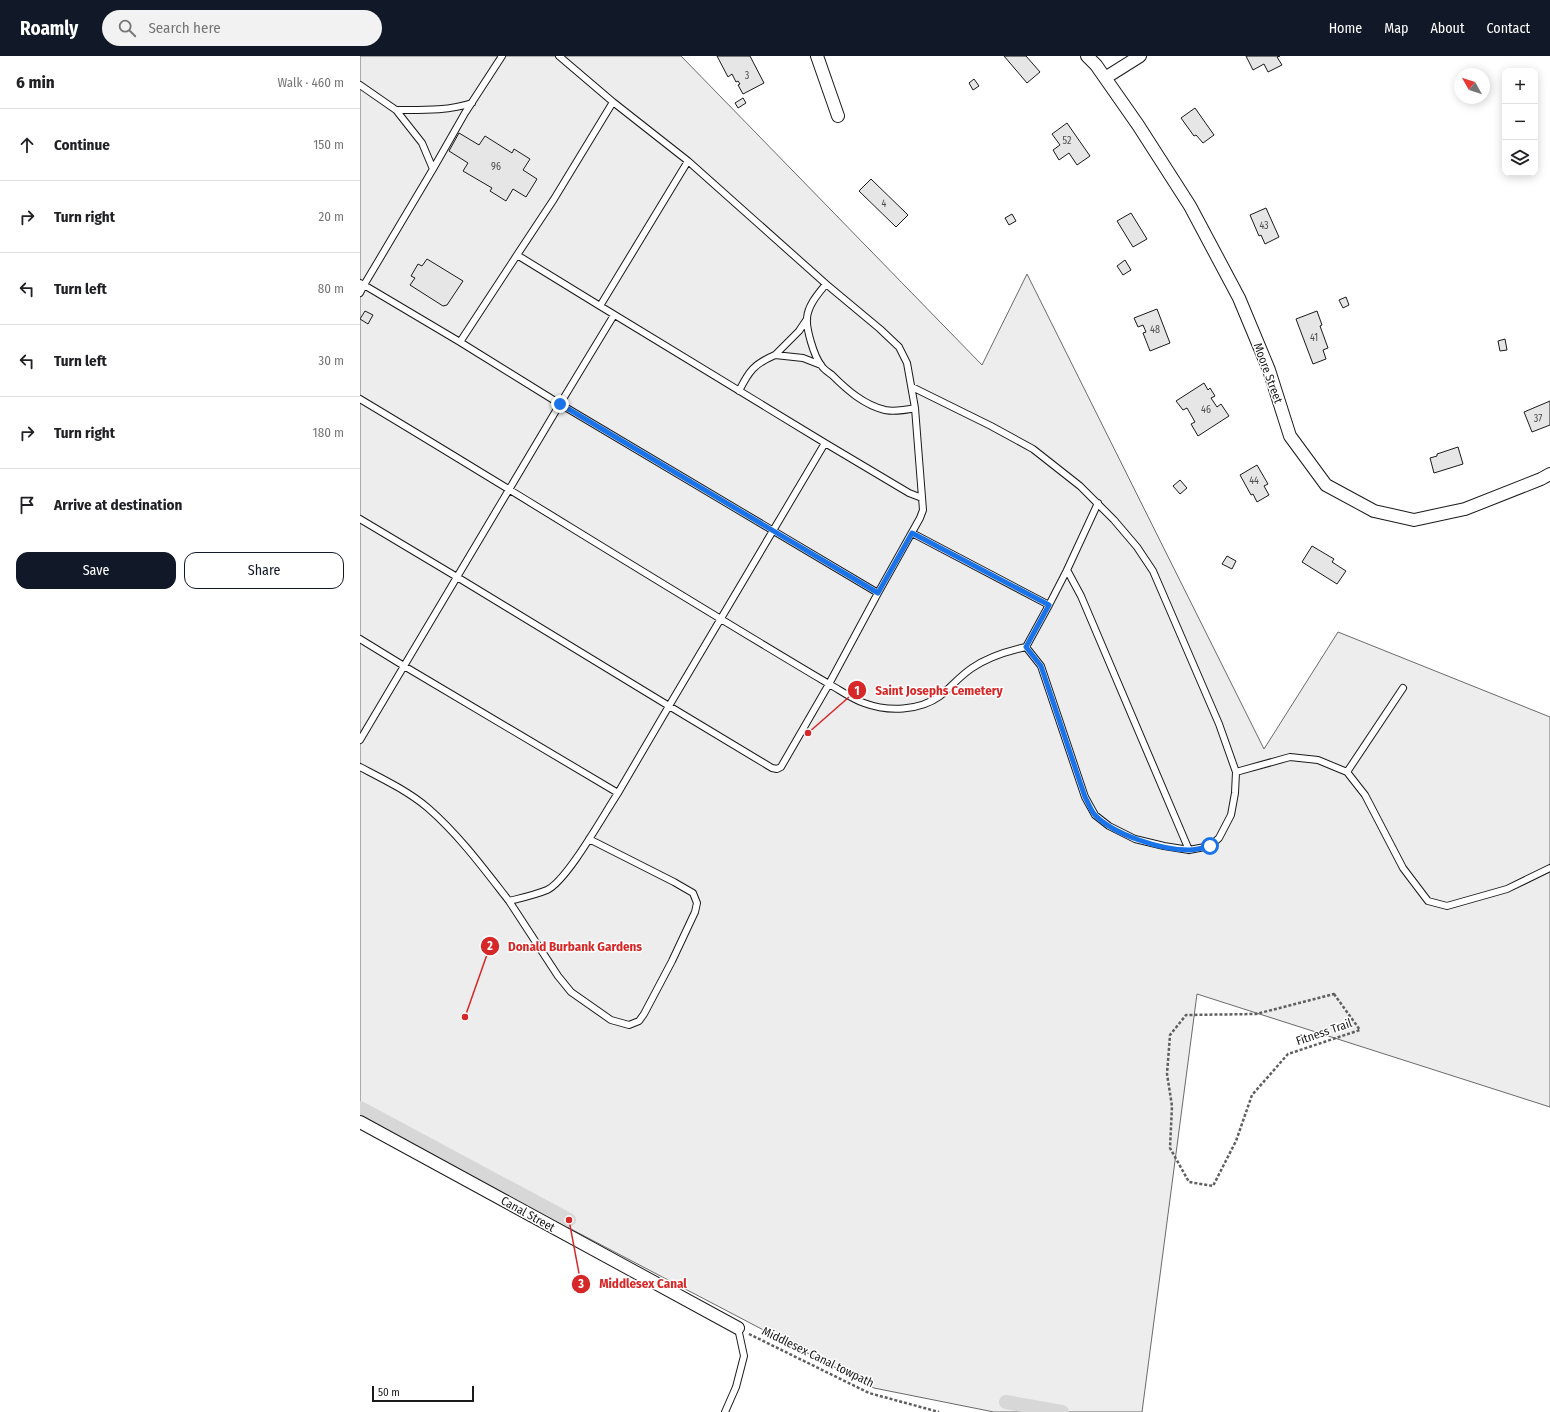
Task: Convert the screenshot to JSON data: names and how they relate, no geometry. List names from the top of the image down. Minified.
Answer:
{"streets":{"street":["Moore Street","Canal Street"],"path":["Fitness Trail","Middlesex Canal towpath"]},"crossings":[["Canal Street","Middlesex Canal towpath"]],"places":["Saint Josephs Cemetery","Donald Burbank Gardens","Middlesex Canal"],"house_numbers":["3","52","96","4","43","48","41","46","37","44"],"scale_bar":"50 m","north":"top left","page":{"header":"Roamly","search":"Search here","nav":["Home","Map","About","Contact"],"heading":["6 min","Walk · 460 m"],"map_buttons":["+","−"],"list":[["Continue","150 m"],["Turn right","20 m"],["Turn left","80 m"],["Turn left","30 m"],["Turn right","180 m"],"Arrive at destination"],"buttons":["Save","Share"],"scale":"50 m"}}
